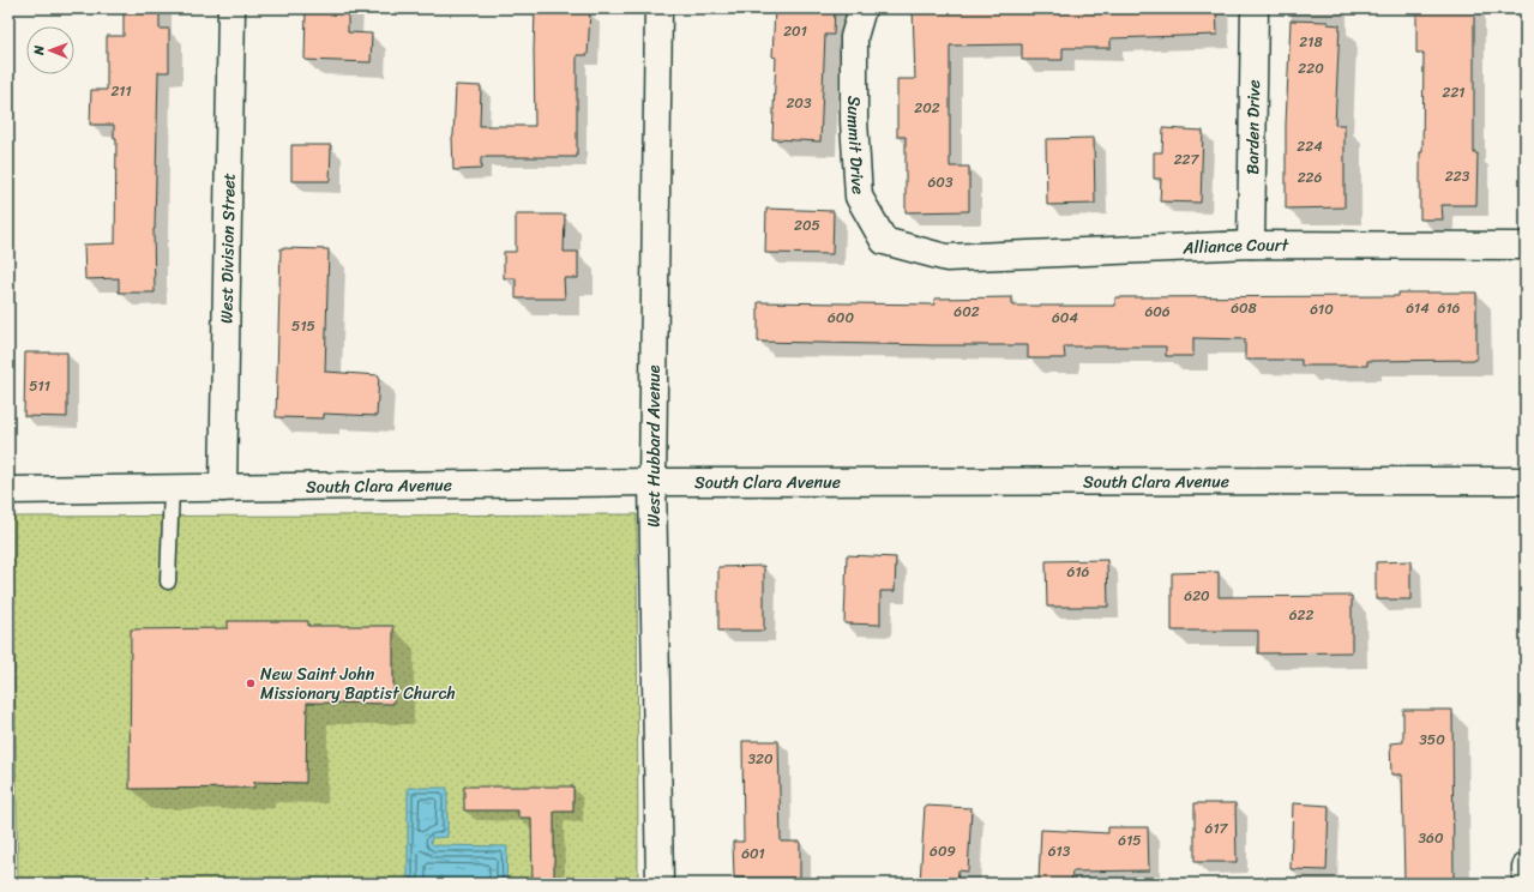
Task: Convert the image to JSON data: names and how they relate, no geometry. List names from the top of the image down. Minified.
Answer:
{"streets":{"street":["Barden Drive","Summit Drive","Alliance Court","West Division Street","West Hubbard Avenue","South Clara Avenue"]},"crossings":[["Barden Drive","Alliance Court"],["Summit Drive","Alliance Court"],["West Division Street","South Clara Avenue"],["West Hubbard Avenue","South Clara Avenue"]],"places":["New Saint John Missionary Baptist Church"],"house_numbers":["201","218","220","211","221","203","202","224","227","223","226","603","205","608","614","616","610","602","606","600","604","515","511","616","620","622","350","320","617","360","615","609","613","601"],"north":"left"}
